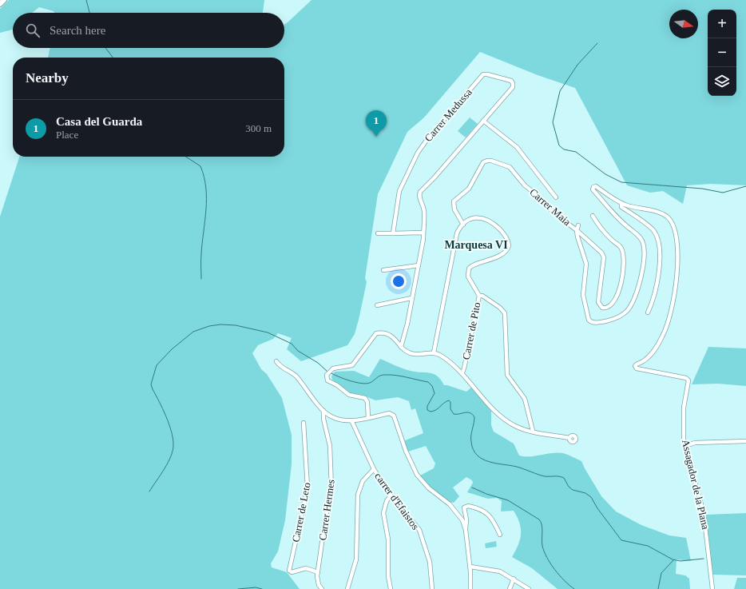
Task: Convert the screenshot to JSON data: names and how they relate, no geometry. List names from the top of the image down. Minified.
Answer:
{"streets":{"street":["Carrer Medussa","Carrer Maia","Carrer de Pito","Assagador de la Plana","carrer d'Efaistos","Carrer Hermes","Carrer de Leto"]},"crossings":[["Carrer Maia","Carrer de Pito"],["Carrer Maia","Assagador de la Plana"],["Carrer Hermes","Carrer de Leto"]],"districts":["Marquesa VI"],"north":"right","page":{"map_buttons":["+","−"],"search":"Search here","heading":"Nearby","list":[{"mark":"1","name":"Casa del Guarda","note":"Place","value":"300 m"}],"pins":"1"}}
